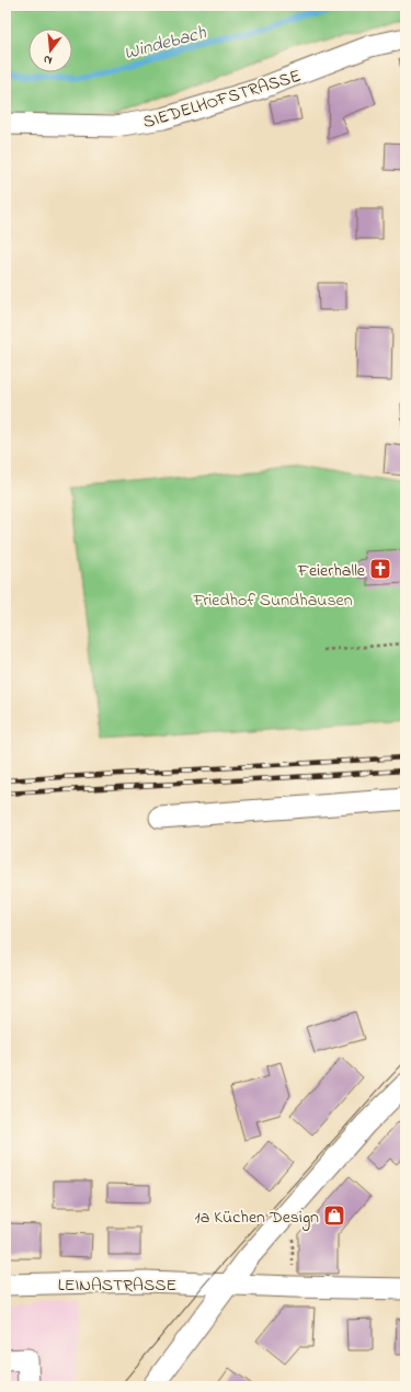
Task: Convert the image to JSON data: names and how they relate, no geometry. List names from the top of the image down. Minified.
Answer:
{"streets":{"street":["SIEDELHOFSTRASSE","LEINASTRASSE"]},"water":["Windebach"],"parks":["Friedhof Sundhausen"],"places":{"church":["Feierhalle"],"shop":["1a Küchen Design"]},"north":"bottom"}
